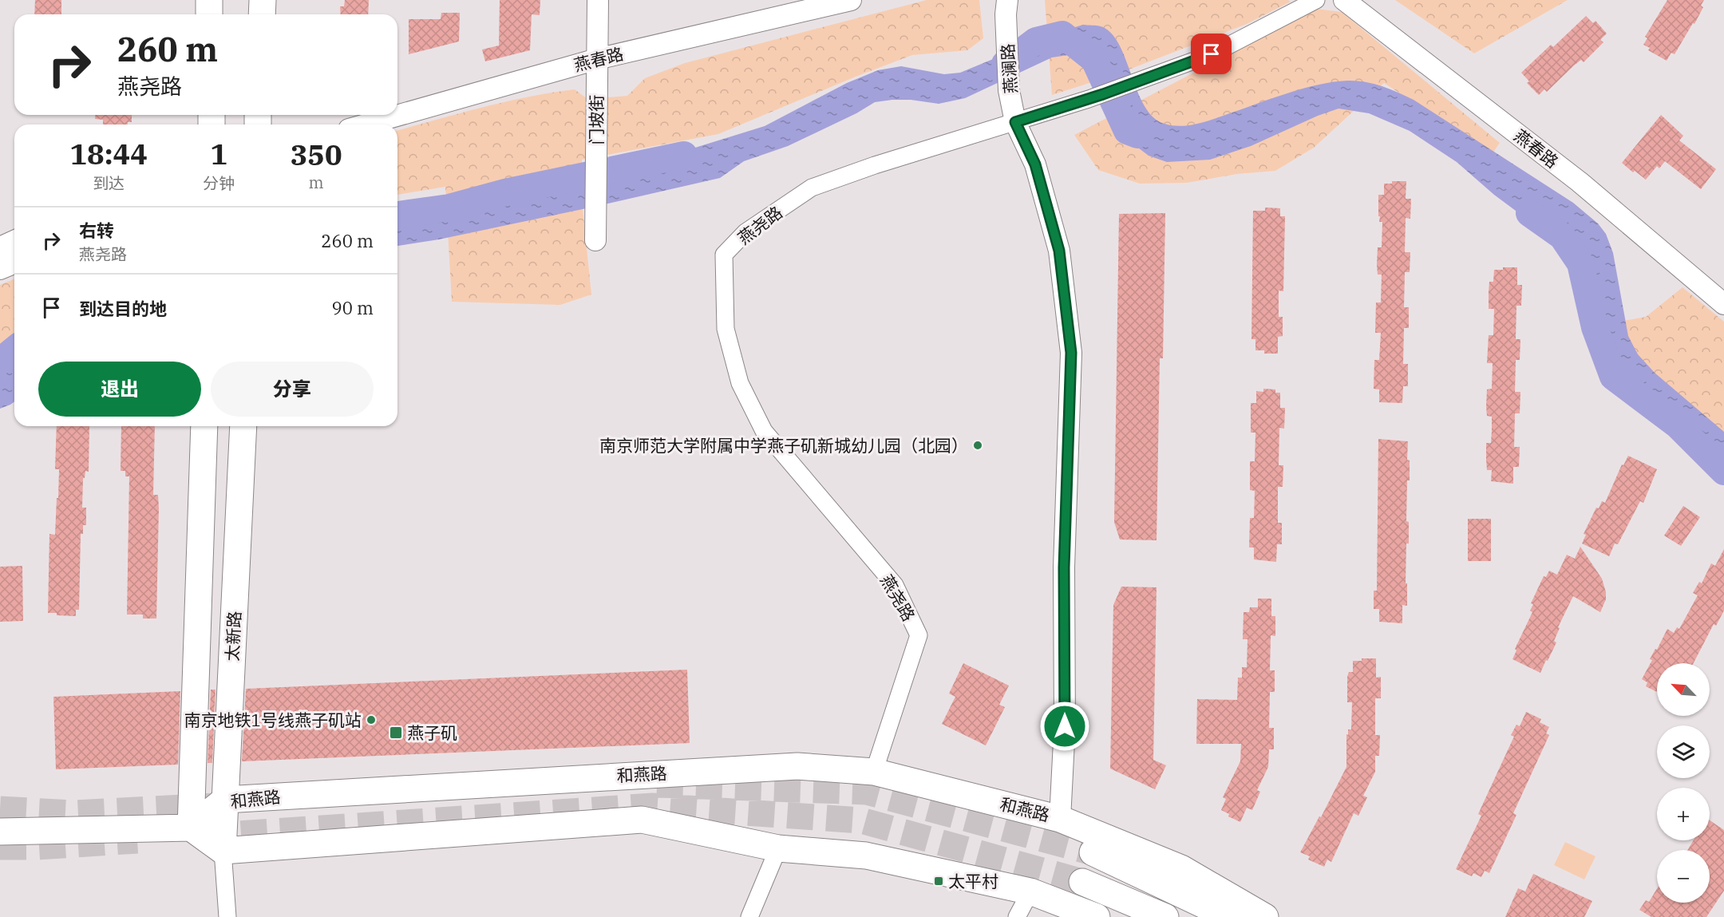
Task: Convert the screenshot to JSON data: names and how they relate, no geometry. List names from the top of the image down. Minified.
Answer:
{"streets":{"main road":["太新路","和燕路"],"street":["燕春路","燕澜路","门坡街","燕尧路"]},"crossings":[["燕春路","门坡街"],["燕澜路","燕尧路"],["燕澜路","和燕路"],["燕尧路","和燕路"],["太新路","和燕路"]],"places":{"other":["南京师范大学附属中学燕子矶新城幼儿园（北园）","南京地铁1号线燕子矶站"],"transit":["燕子矶","太平村"]},"north":"top left","page":{"turn":["260 m","燕尧路"],"eta":["18:44","到达","1","分钟","350","m"],"list":[{"name":"右转","note":"燕尧路","value":"260 m"},{"name":"到达目的地","value":"90 m"}],"buttons":["退出","分享"],"map_buttons":["+","−"]}}
